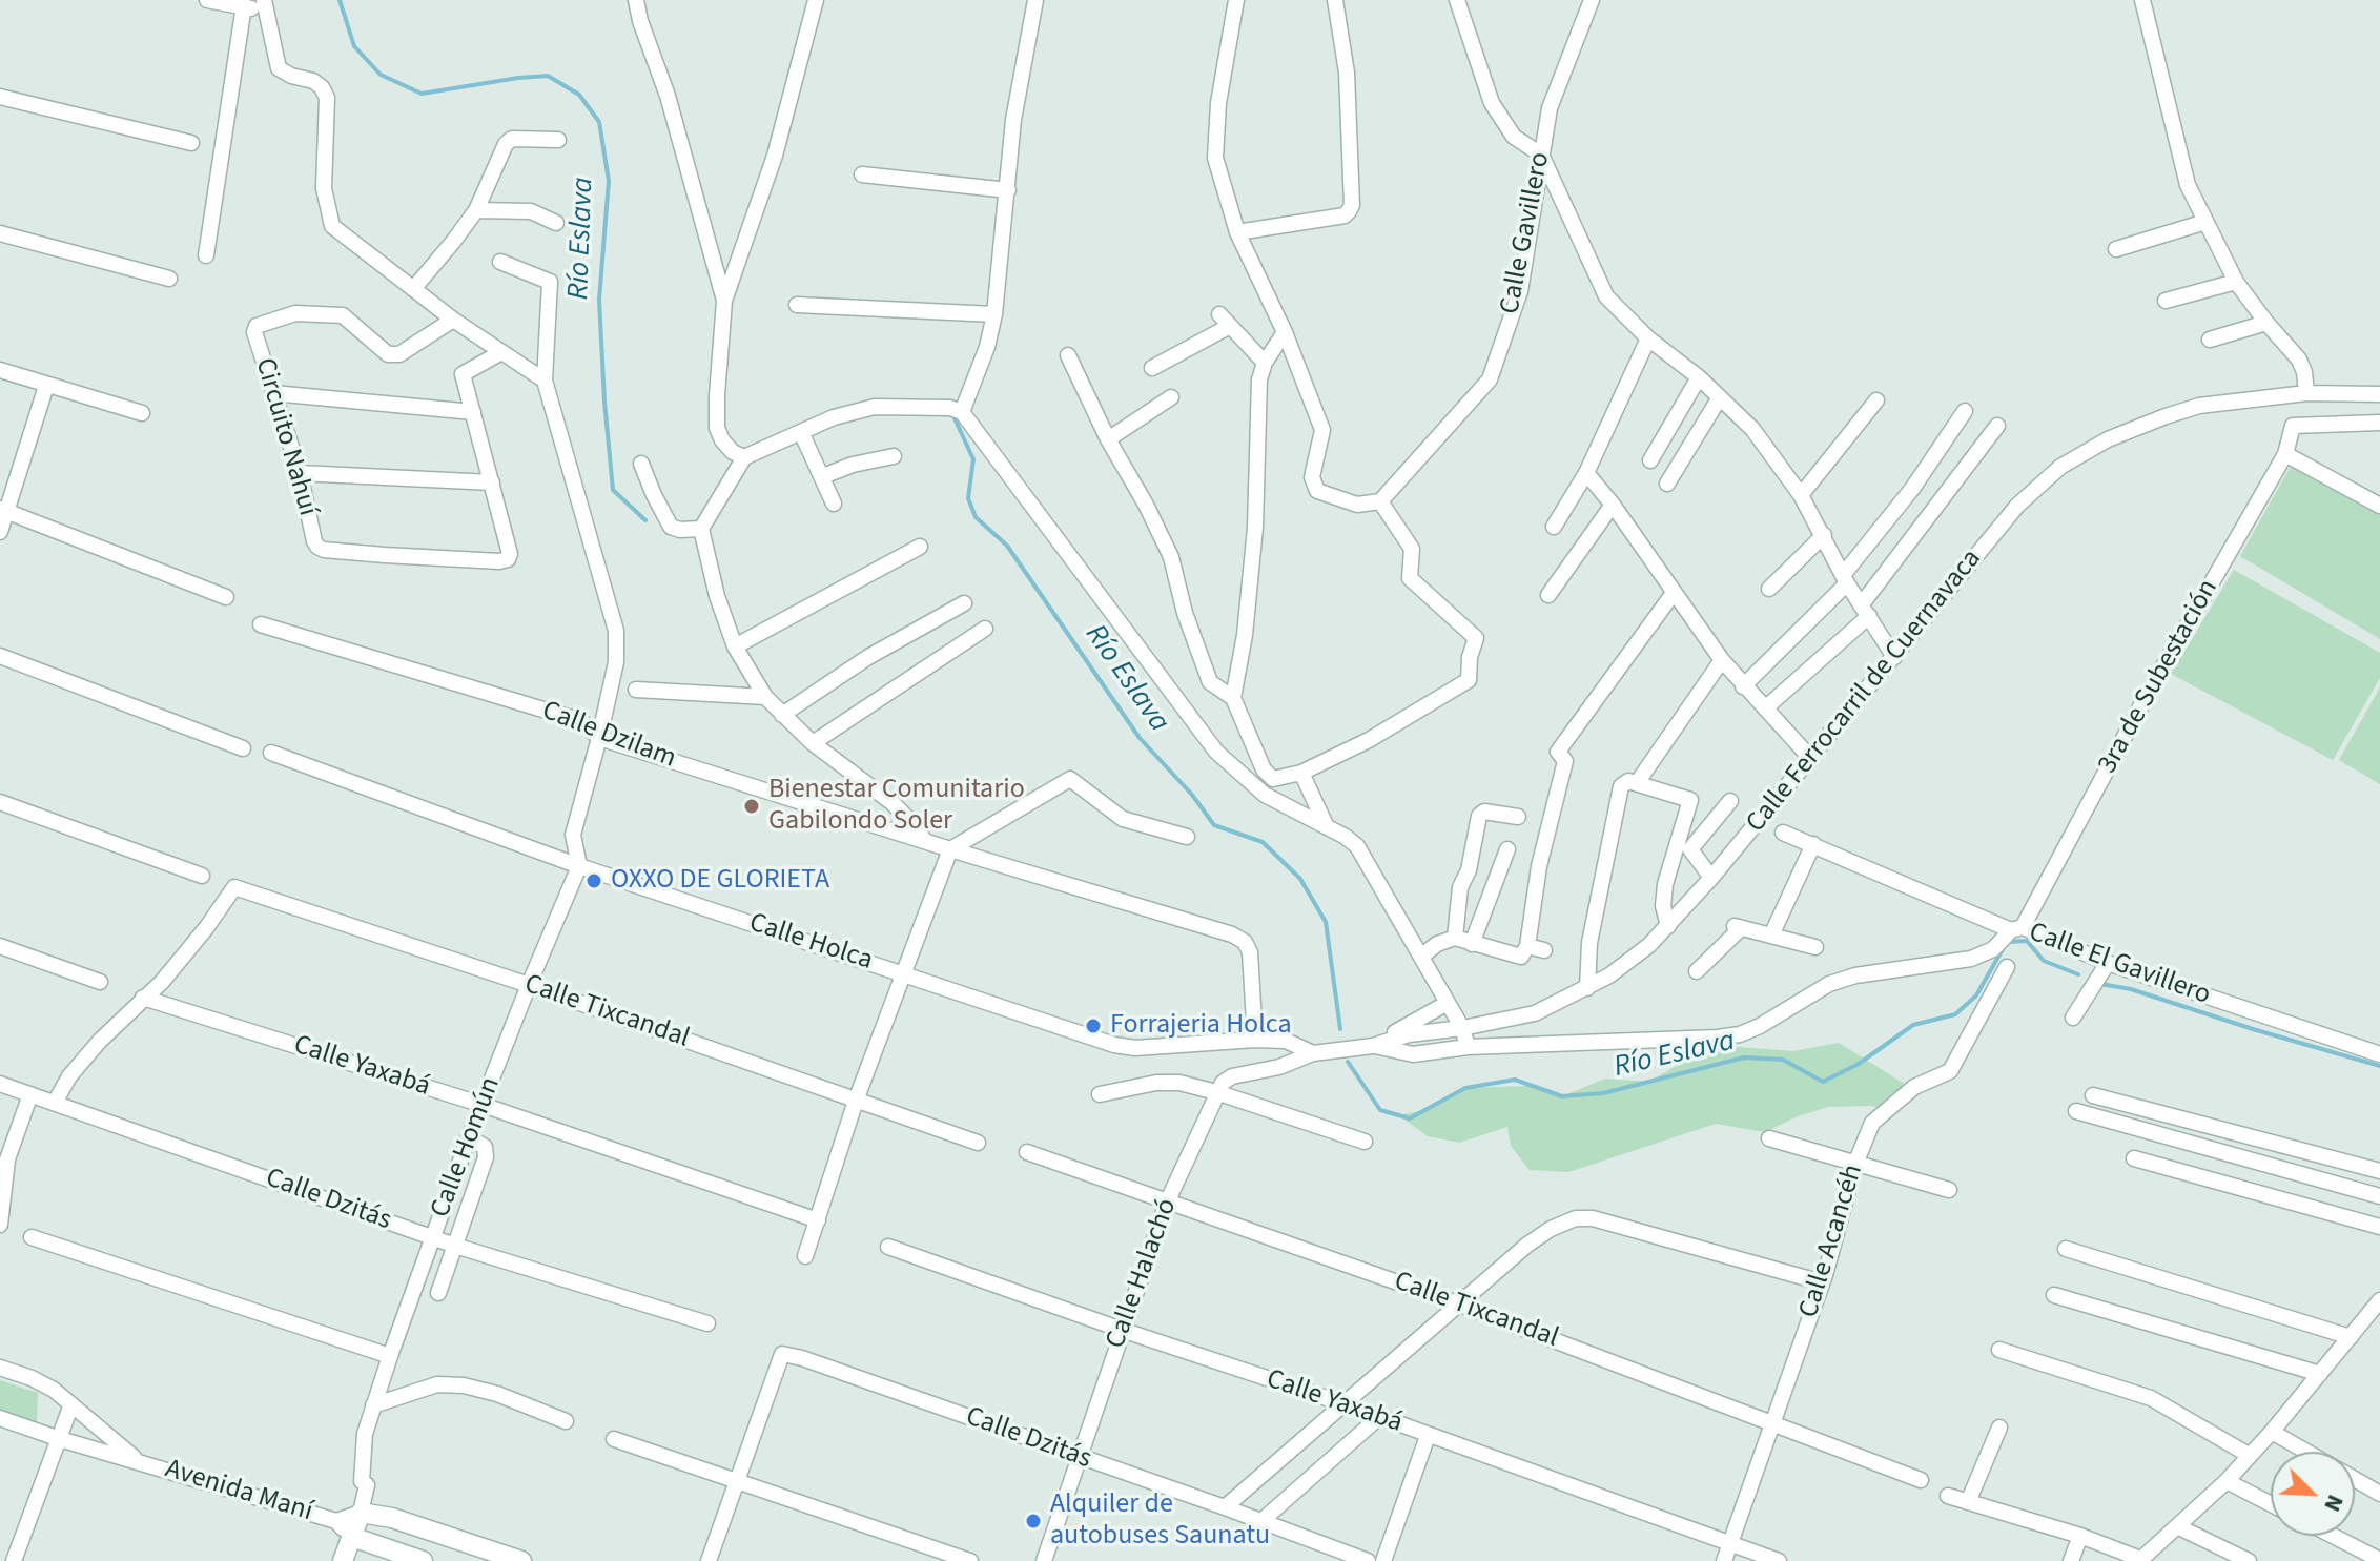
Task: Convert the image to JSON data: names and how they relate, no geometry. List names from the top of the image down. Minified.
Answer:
{"streets":{"street":["Calle Gavillero","Circuito Nahuí","3ra de Subestación","Calle Ferrocarril de Cuernavaca","Calle Dzilam","Calle Holca","Calle El Gavillero","Calle Tixcandal","Calle Yaxabá","Calle Homún","Calle Dzitás","Calle Acancéh","Calle Halachó","Avenida Maní"]},"crossings":[["3ra de Subestación","Calle El Gavillero"],["Calle Ferrocarril de Cuernavaca","Calle El Gavillero"],["Calle Dzilam","Calle Holca"],["Calle Dzilam","Calle Homún"],["Calle Holca","Calle Homún"],["Calle Tixcandal","Calle Yaxabá"],["Calle Tixcandal","Calle Homún"],["Calle Tixcandal","Calle Acancéh"],["Calle Tixcandal","Calle Halachó"],["Calle Yaxabá","Calle Homún"],["Calle Yaxabá","Calle Acancéh"],["Calle Yaxabá","Calle Halachó"],["Calle Homún","Calle Dzitás"],["Calle Homún","Avenida Maní"],["Calle Dzitás","Calle Halachó"]],"water":["Río Eslava"],"places":["Bienestar Comunitario Gabilondo Soler","OXXO DE GLORIETA","Forrajeria Holca","Alquiler de autobuses Saunatu"],"north":"bottom right"}
